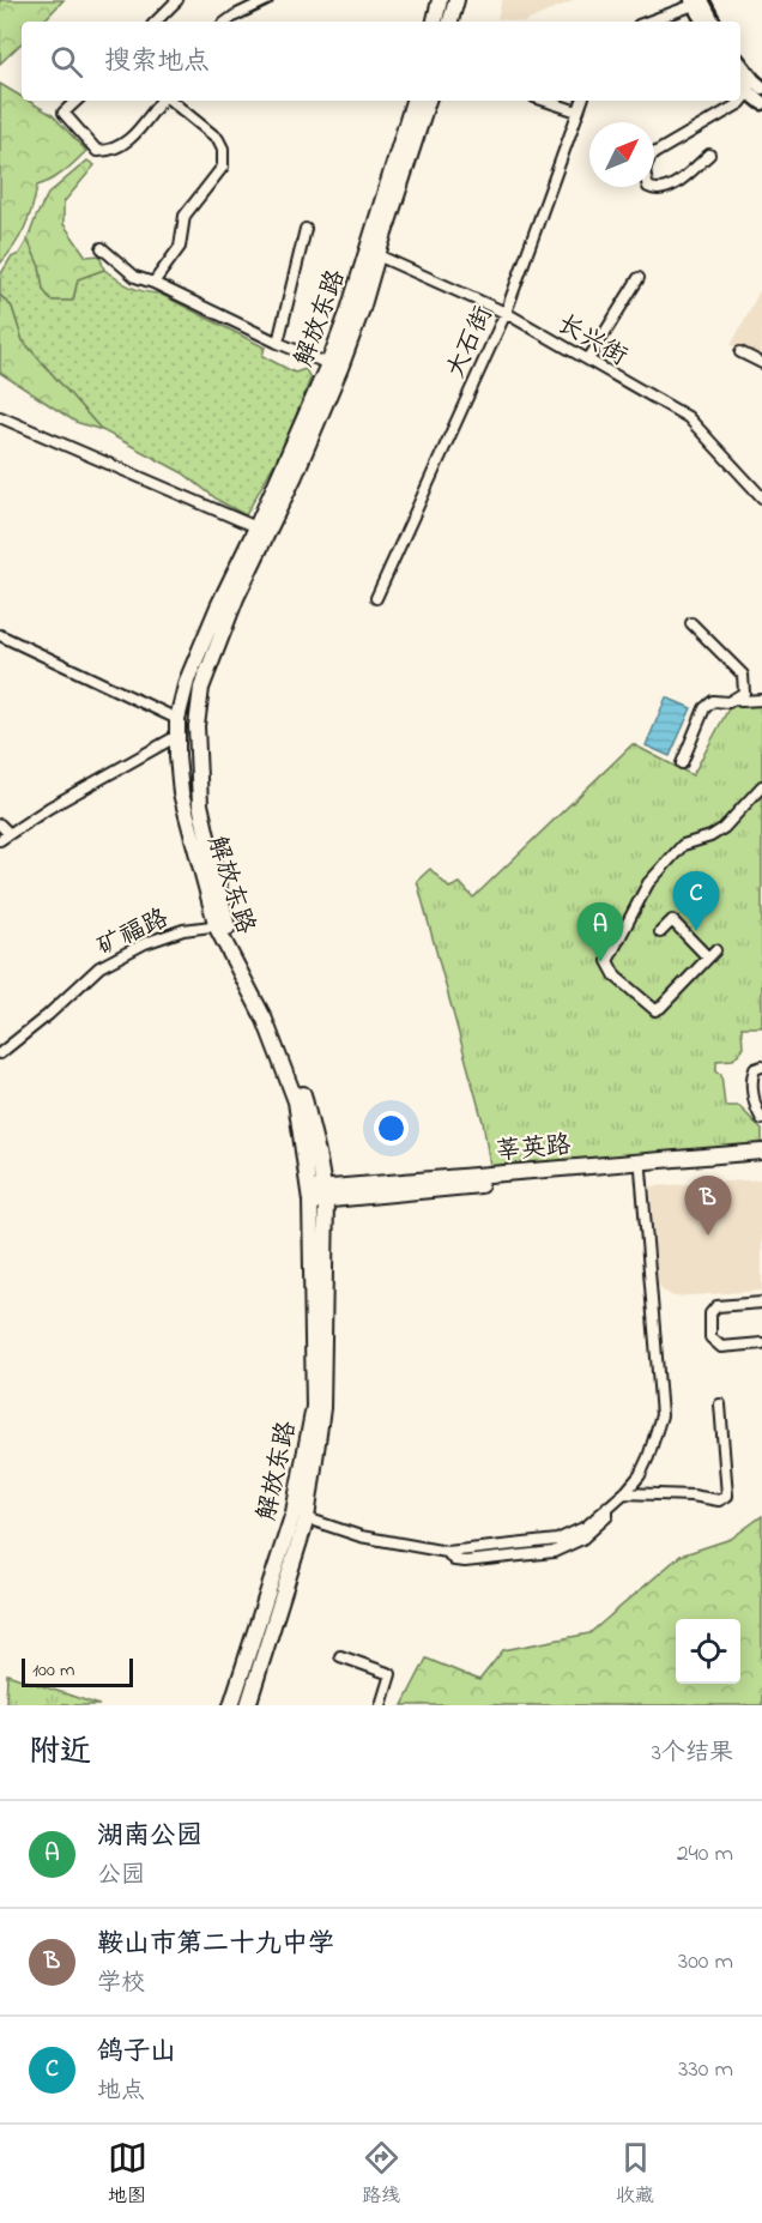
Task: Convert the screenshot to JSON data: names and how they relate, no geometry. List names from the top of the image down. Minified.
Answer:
{"streets":{"main road":["解放东路","莘英路"],"street":["长兴街","大石街","矿福路"]},"crossings":[["解放东路","长兴街"],["解放东路","矿福路"],["解放东路","莘英路"],["长兴街","大石街"]],"scale_bar":"100 m","north":"top right","page":{"search":"搜索地点","pins":["C","A","B"],"scale":"100 m","heading":["附近","3个结果"],"list":[{"mark":"A","name":"湖南公园","note":"公园","value":"240 m"},{"mark":"B","name":"鞍山市第二十九中学","note":"学校","value":"300 m"},{"mark":"C","name":"鸽子山","note":"地点","value":"330 m"}],"nav":["地图","路线","收藏"]}}
